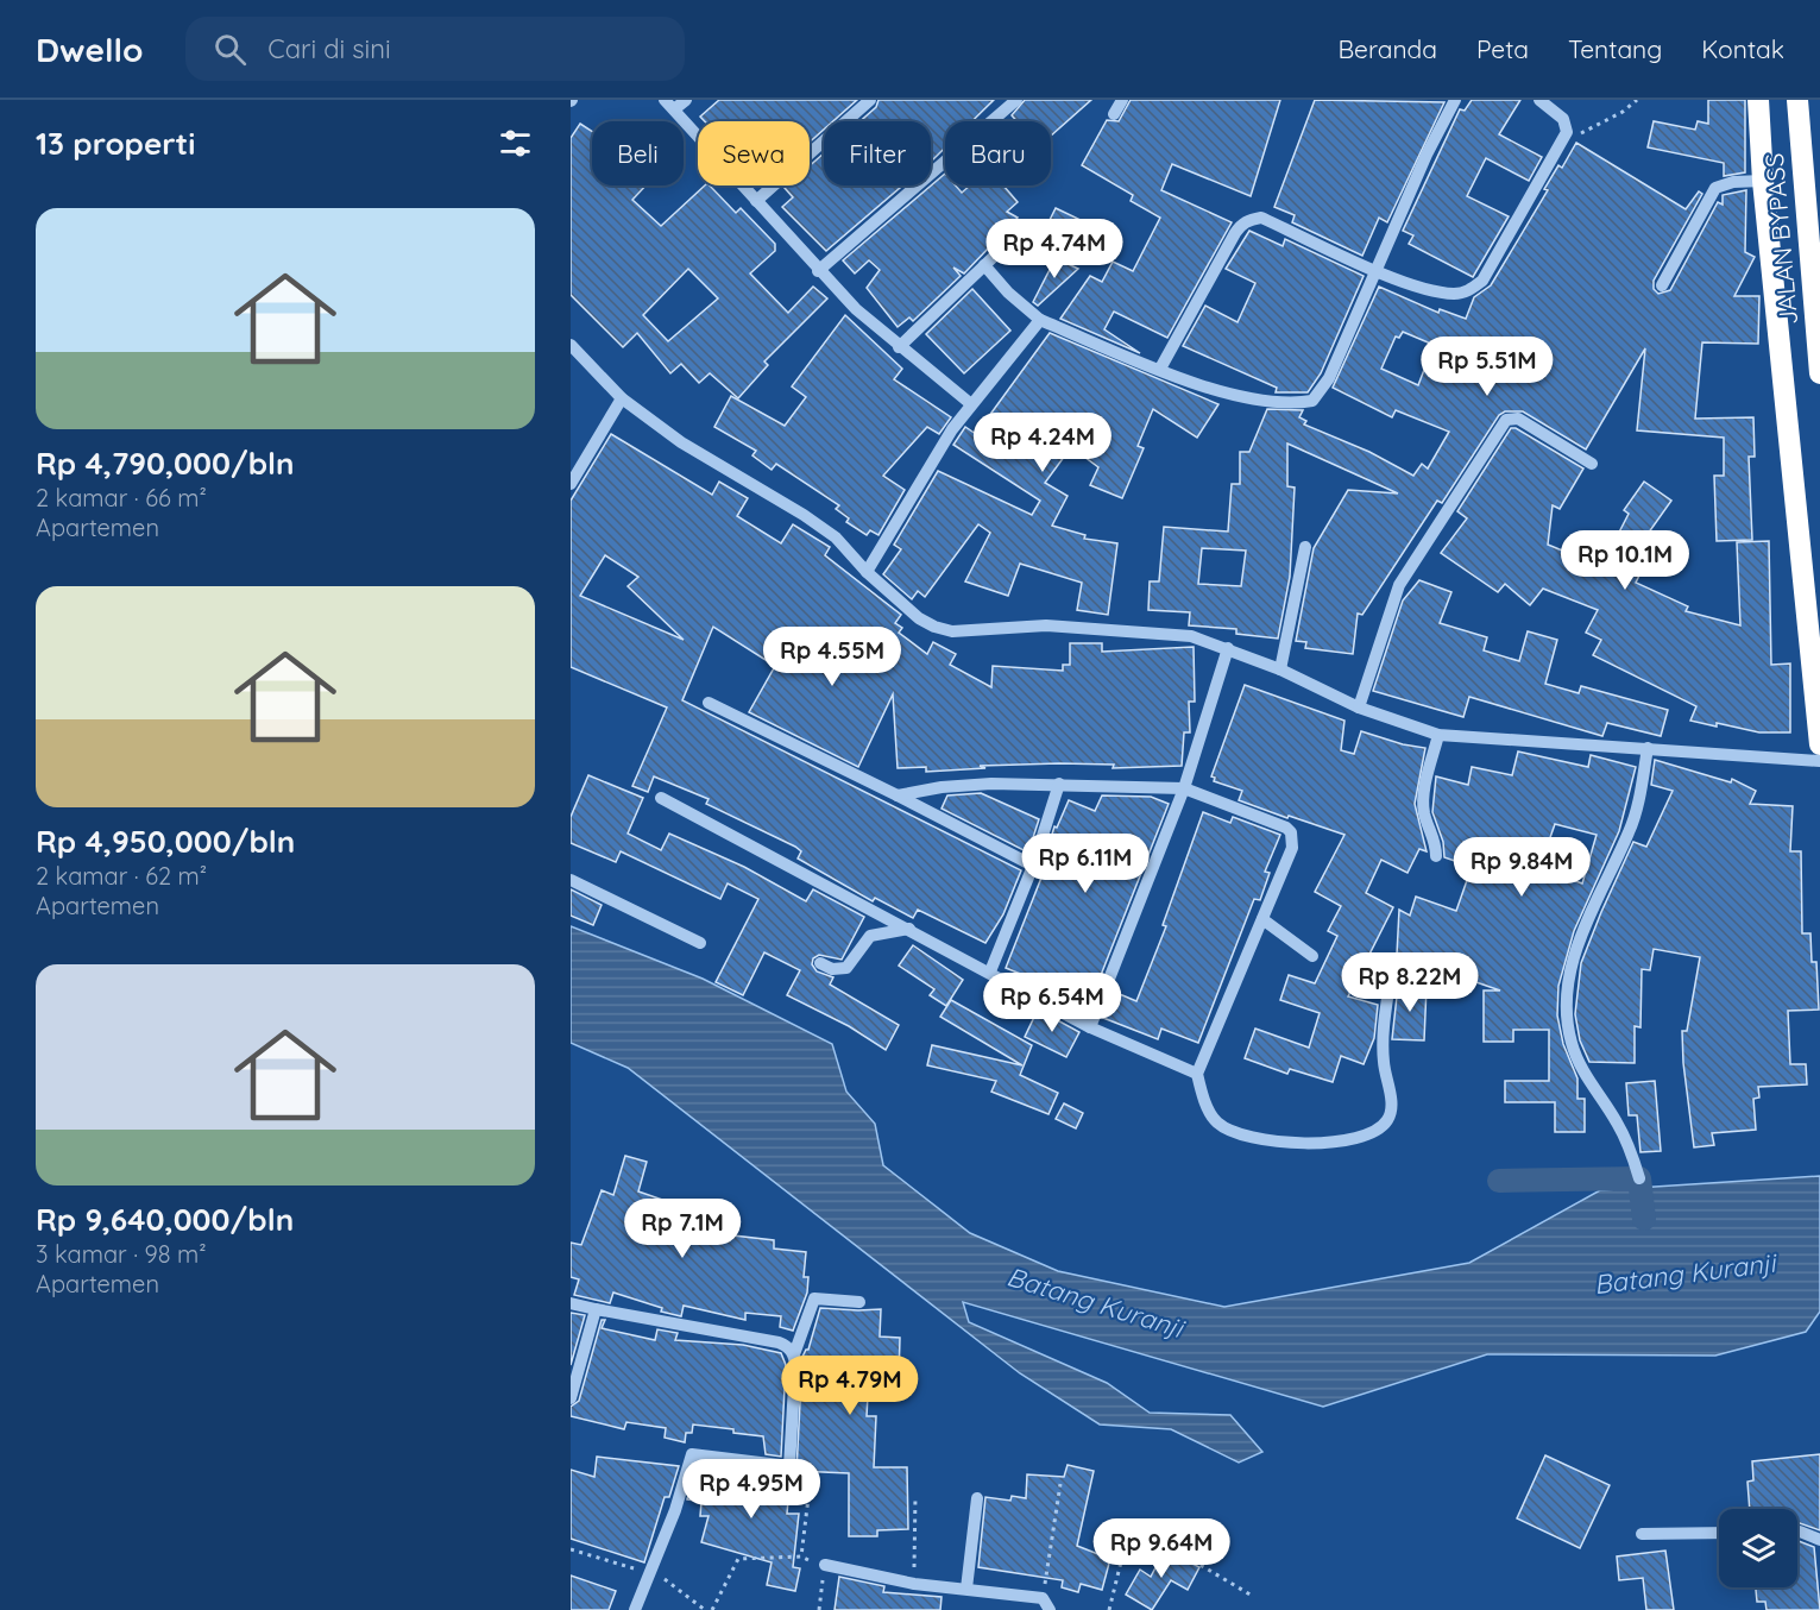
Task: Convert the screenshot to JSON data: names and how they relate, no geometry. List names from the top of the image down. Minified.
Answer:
{"streets":{"highway":["JALAN BYPASS"]},"water":["Batang Kuranji"],"page":{"header":"Dwello","search":"Cari di sini","nav":["Beranda","Peta","Tentang","Kontak"],"heading":"13 properti","chip":["Beli","Sewa","Filter","Baru"],"list":[{"name":"Rp 4,790,000/bln","note":"2 kamar · 66 m² · Apartemen"},{"name":"Rp 4,950,000/bln","note":"2 kamar · 62 m² · Apartemen"},{"name":"Rp 9,640,000/bln","note":"3 kamar · 98 m² · Apartemen"}],"price":["Rp 4.74M","Rp 5.51M","Rp 4.24M","Rp 10.1M","Rp 4.55M","Rp 6.11M","Rp 9.84M","Rp 8.22M","Rp 6.54M","Rp 7.1M","Rp 4.79M","Rp 4.95M","Rp 9.64M"]}}
